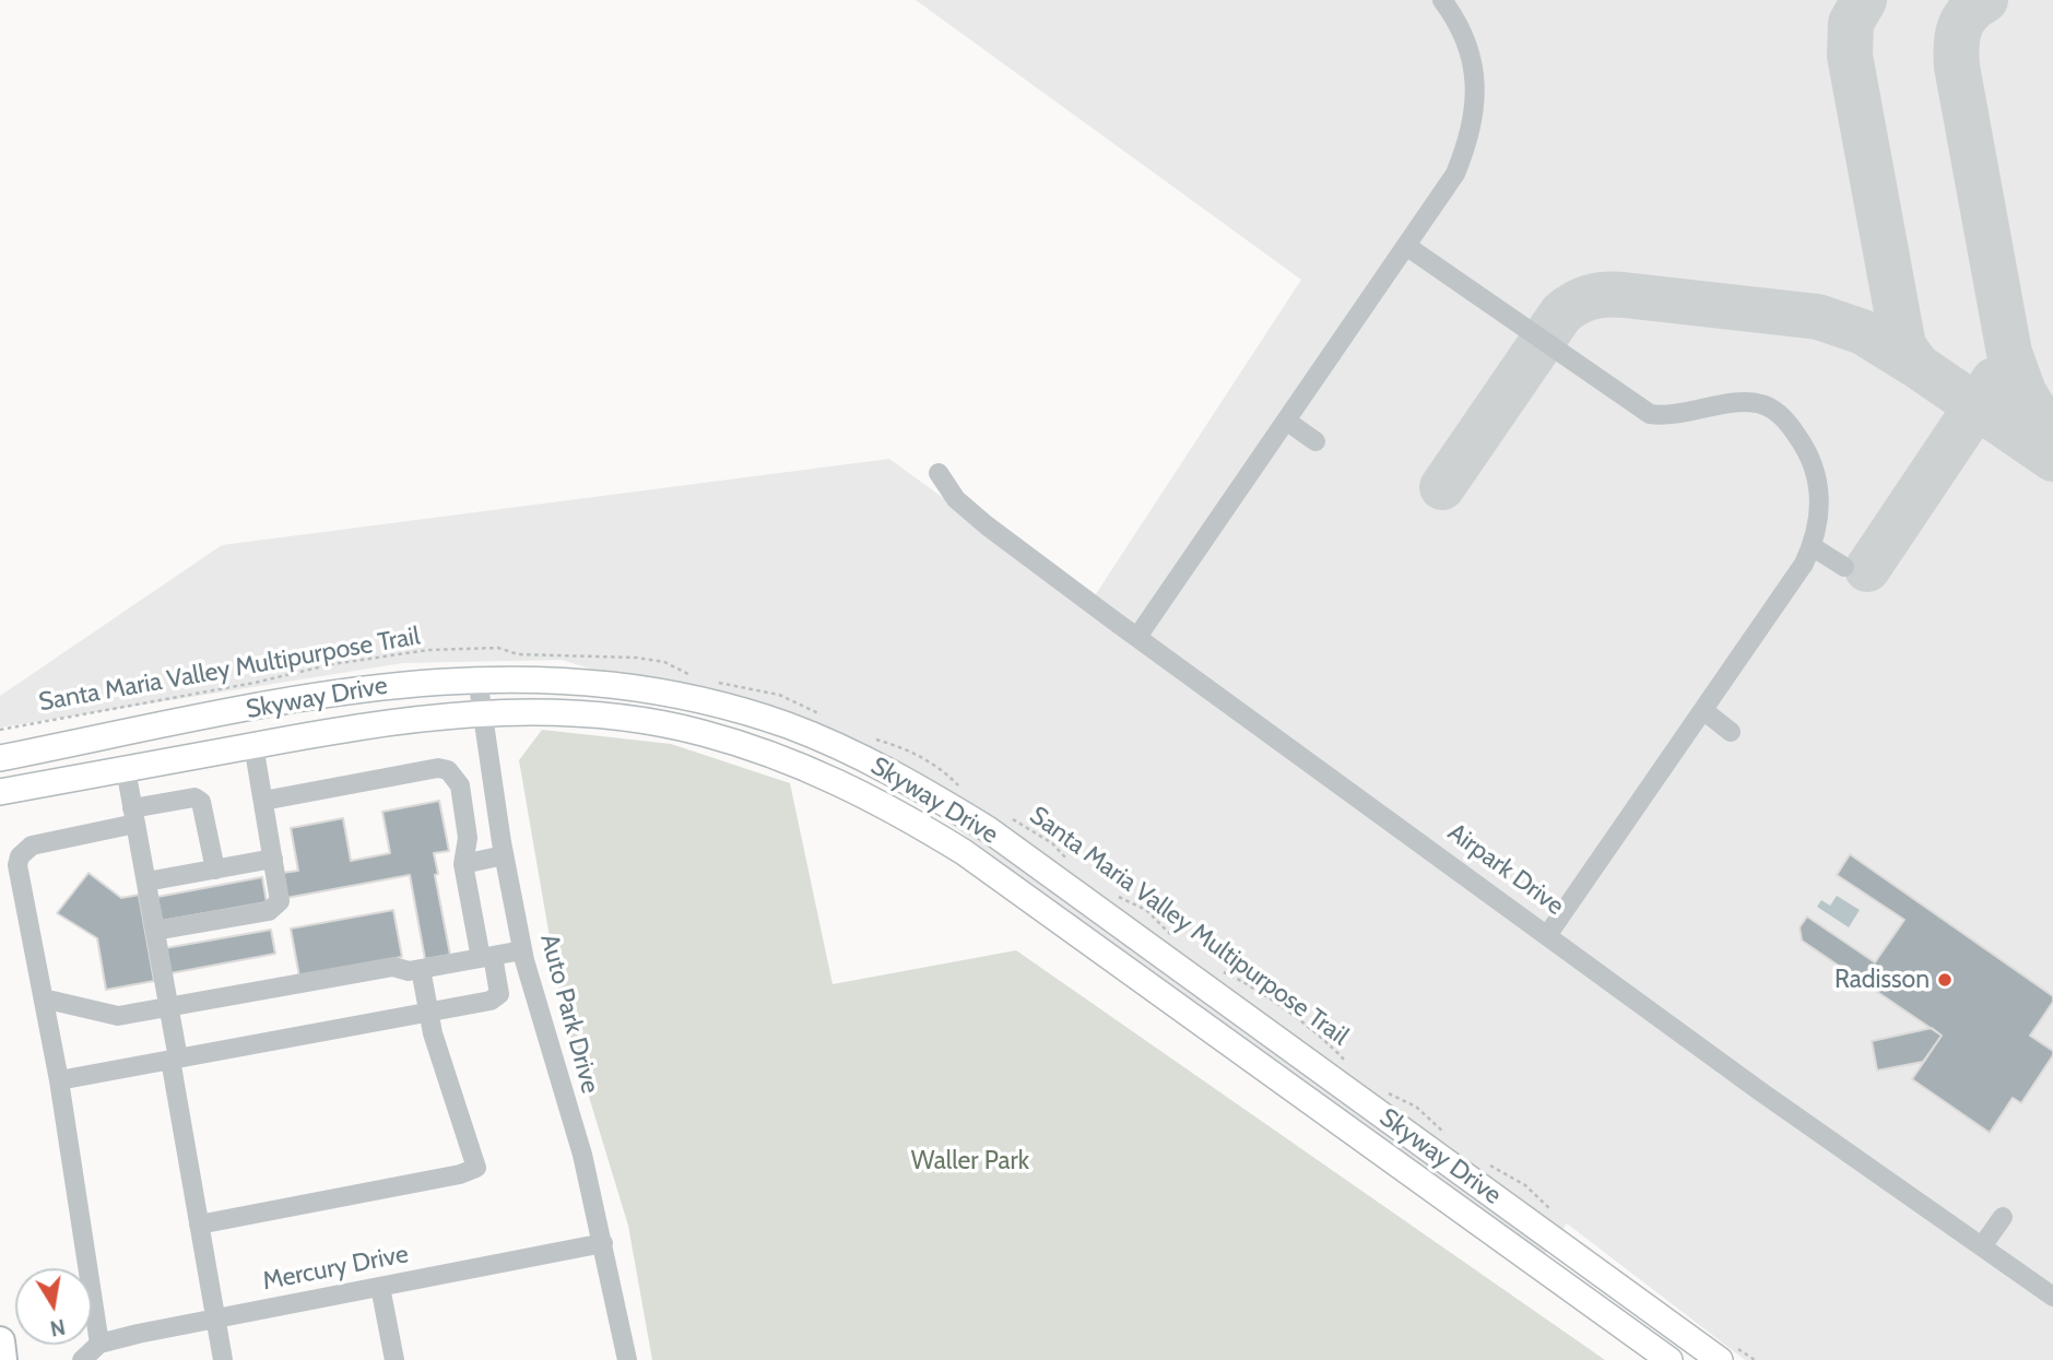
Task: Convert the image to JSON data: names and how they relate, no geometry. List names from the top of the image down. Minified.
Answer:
{"streets":{"main road":["Skyway Drive"],"street":["Airpark Drive","Auto Park Drive","Mercury Drive"],"path":["Santa Maria Valley Multipurpose Trail"]},"crossings":[["Skyway Drive","Auto Park Drive"],["Auto Park Drive","Mercury Drive"]],"parks":["Waller Park"],"places":["Radisson"],"north":"bottom"}
